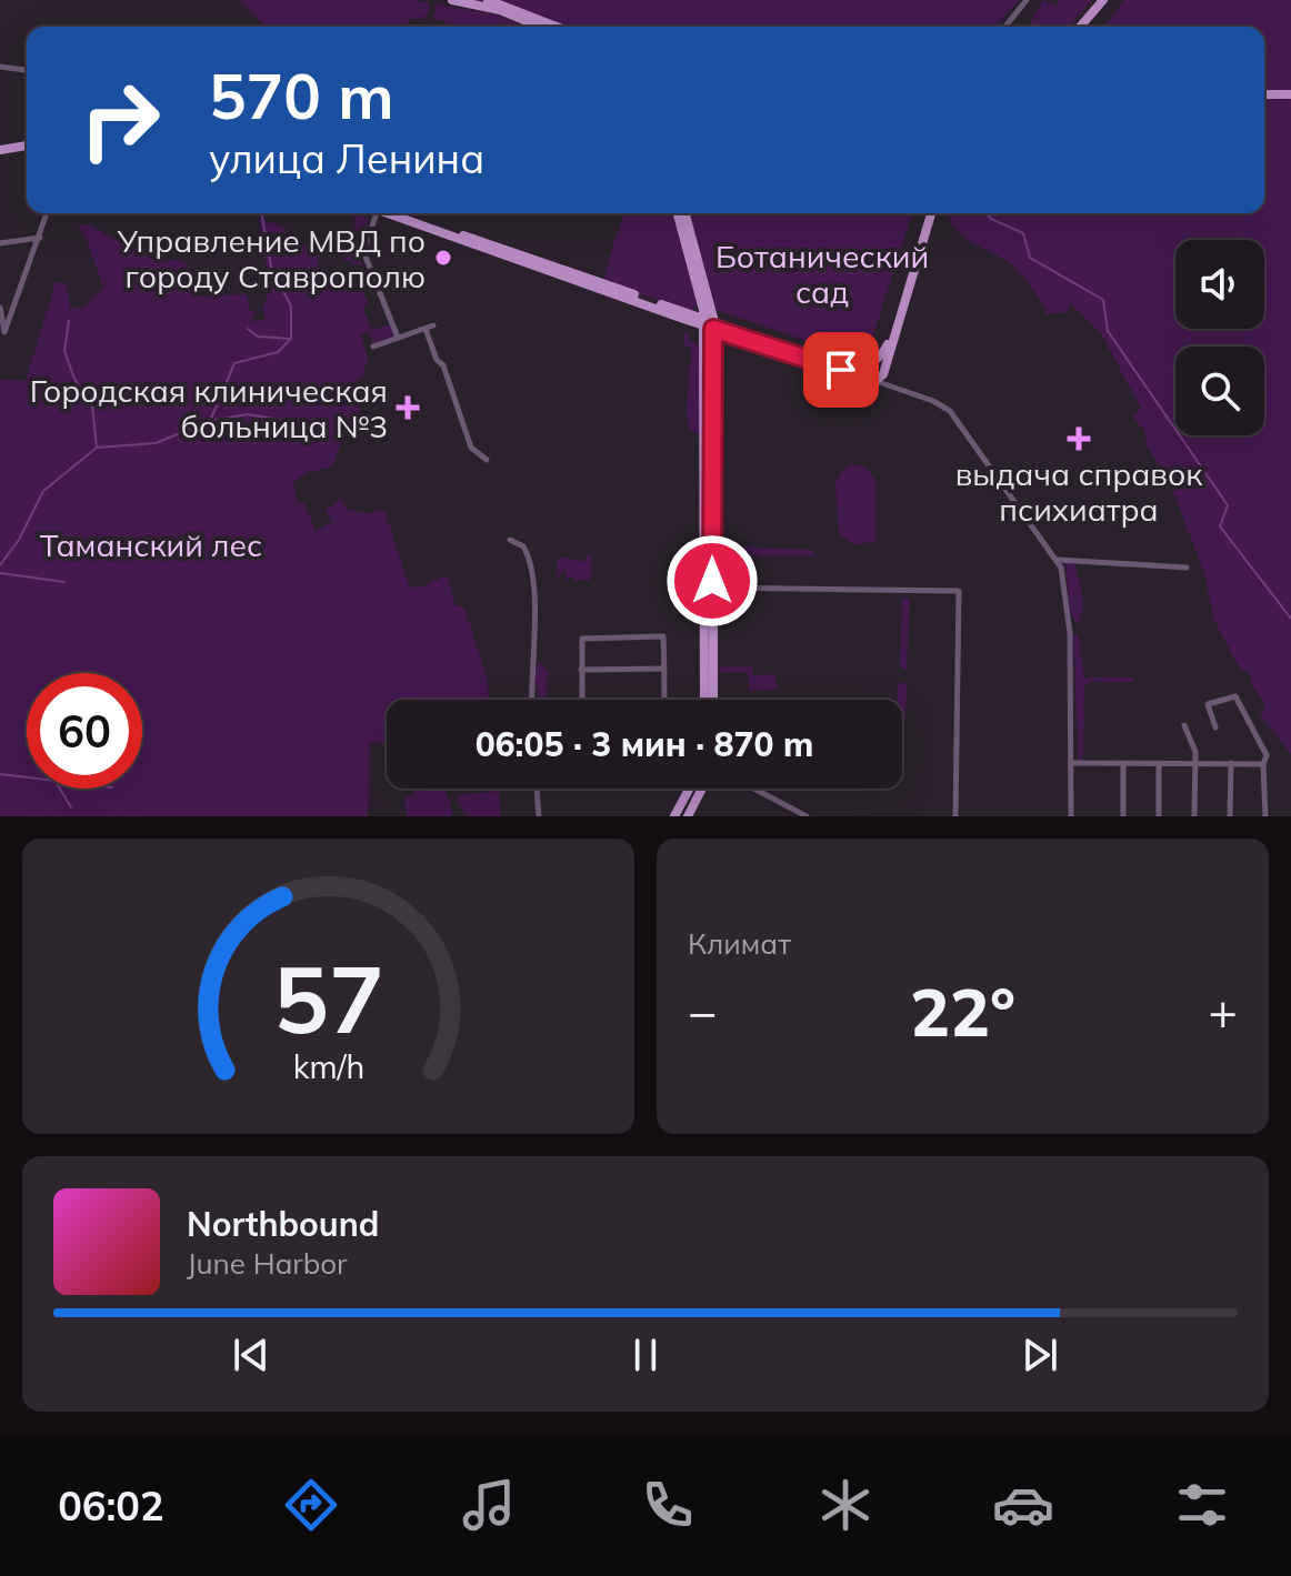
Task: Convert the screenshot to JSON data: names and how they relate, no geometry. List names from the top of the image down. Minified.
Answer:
{"parks":["Ботанический сад","Таманский лес"],"places":{"other":["Управление МВД по городу Ставрополю"],"health":["Городская клиническая больница №3","выдача справок психиатра"]},"page":{"turn":["570 m","улица Ленина"],"limit":"60","trip":"06:05 · 3 мин · 870 m","tile":"Климат","heat":["−","22°","+"],"song":["Northbound","June Harbor"],"tabs":"06:02","gauge":["57","km/h"]}}
